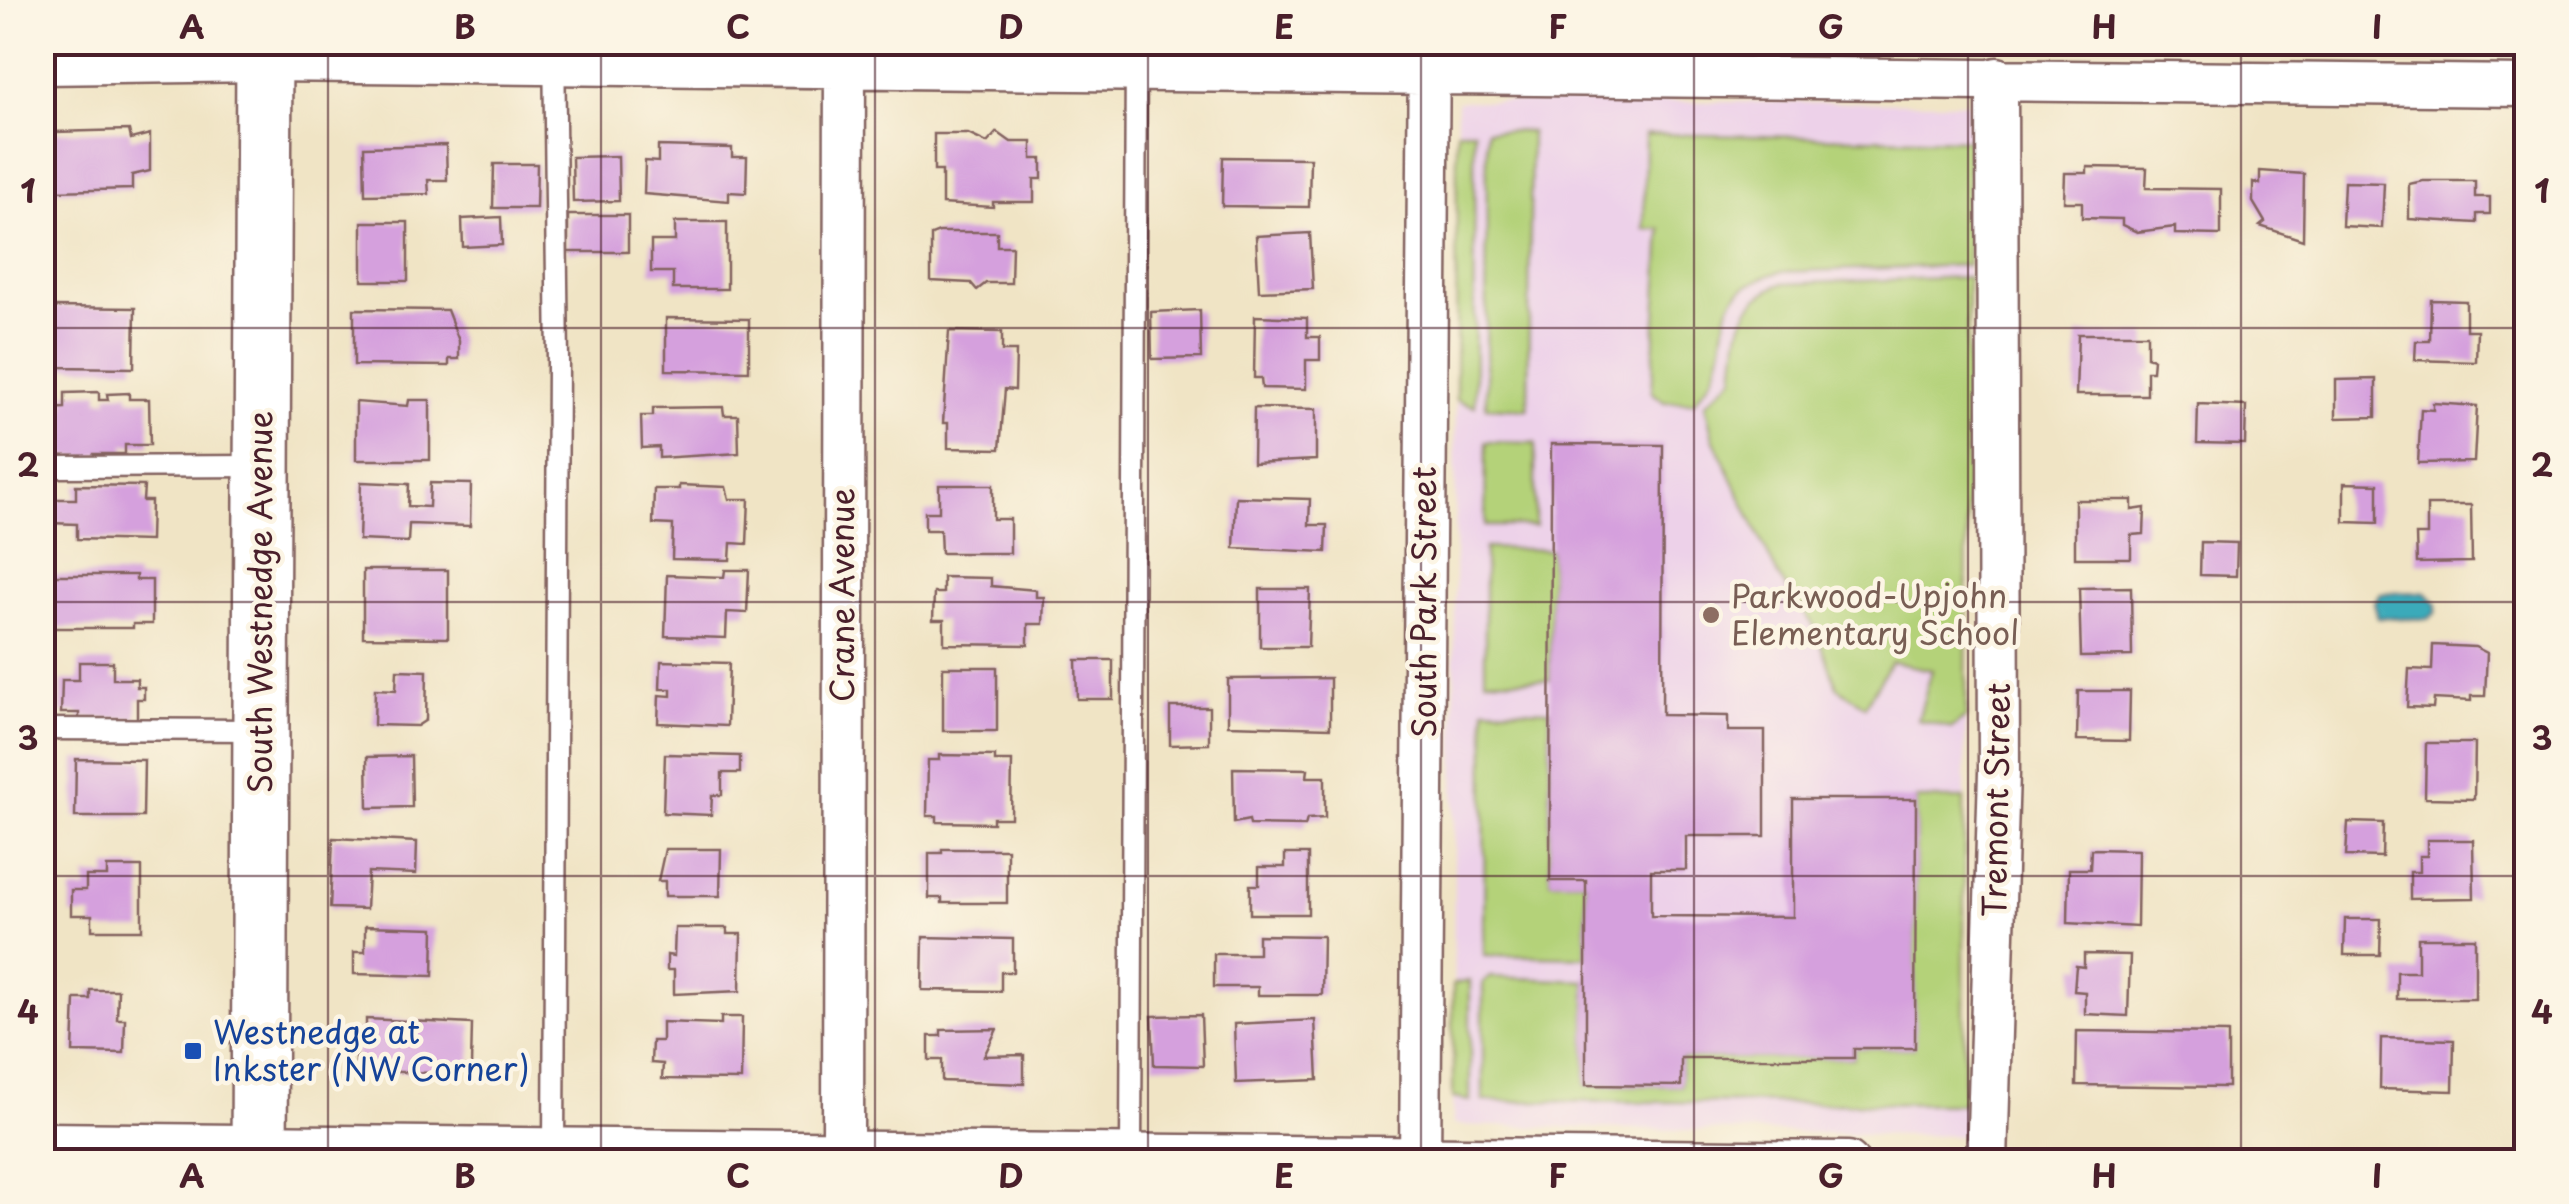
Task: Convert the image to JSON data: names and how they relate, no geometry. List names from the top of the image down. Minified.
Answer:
{"streets":{"main road":["South Westnedge Avenue"],"street":["Crane Avenue","South Park Street","Tremont Street"]},"places":{"other":["Parkwood-Upjohn Elementary School"],"transit":["Westnedge at Inkster (NW Corner)"]},"grid":{"columns":["A","B","C","D","E","F","G","H","I"],"rows":["1","2","3","4"]}}
